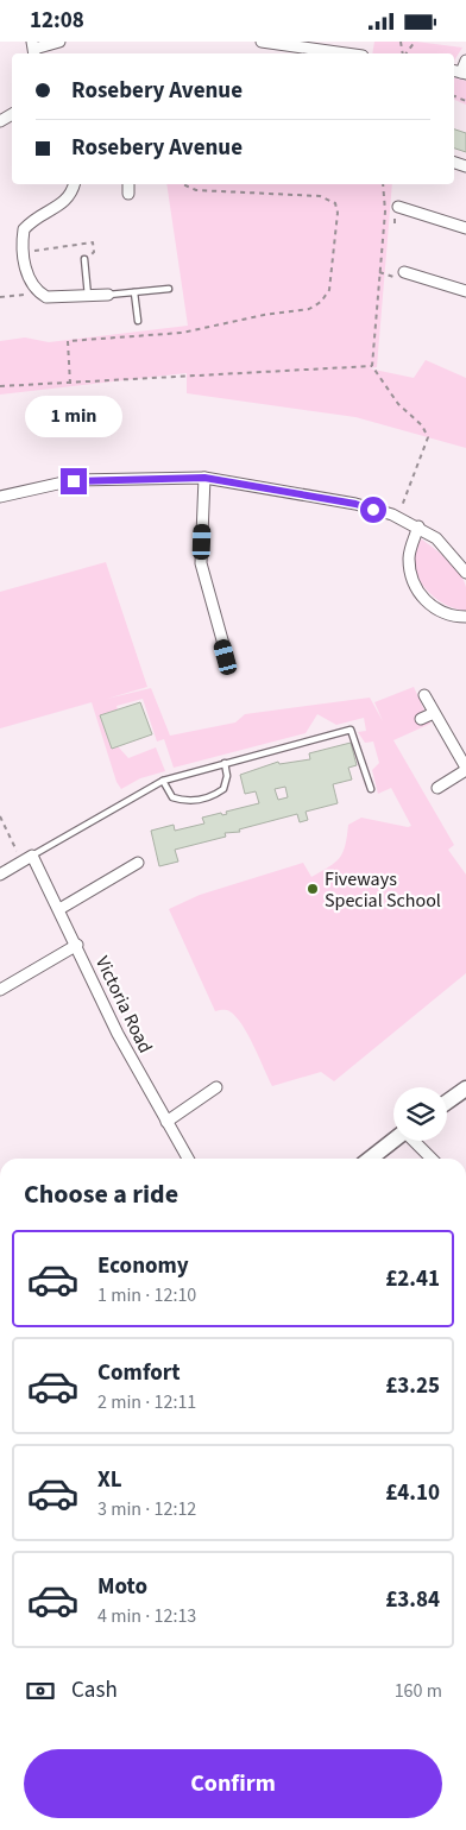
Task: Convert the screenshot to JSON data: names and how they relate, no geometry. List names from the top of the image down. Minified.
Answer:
{"streets":{"street":["Victoria Road"]},"places":["Fiveways Special School"],"page":{"status":"12:08","banner":["Rosebery Avenue","Rosebery Avenue"],"bubble":"1 min","heading":"Choose a ride","list":[{"name":"Economy","note":"1 min · 12:10","value":"£2.41"},{"name":"Comfort","note":"2 min · 12:11","value":"£3.25"},{"name":"XL","note":"3 min · 12:12","value":"£4.10"},{"name":"Moto","note":"4 min · 12:13","value":"£3.84"}],"pay":["Cash","160 m"],"buttons":"Confirm"}}
